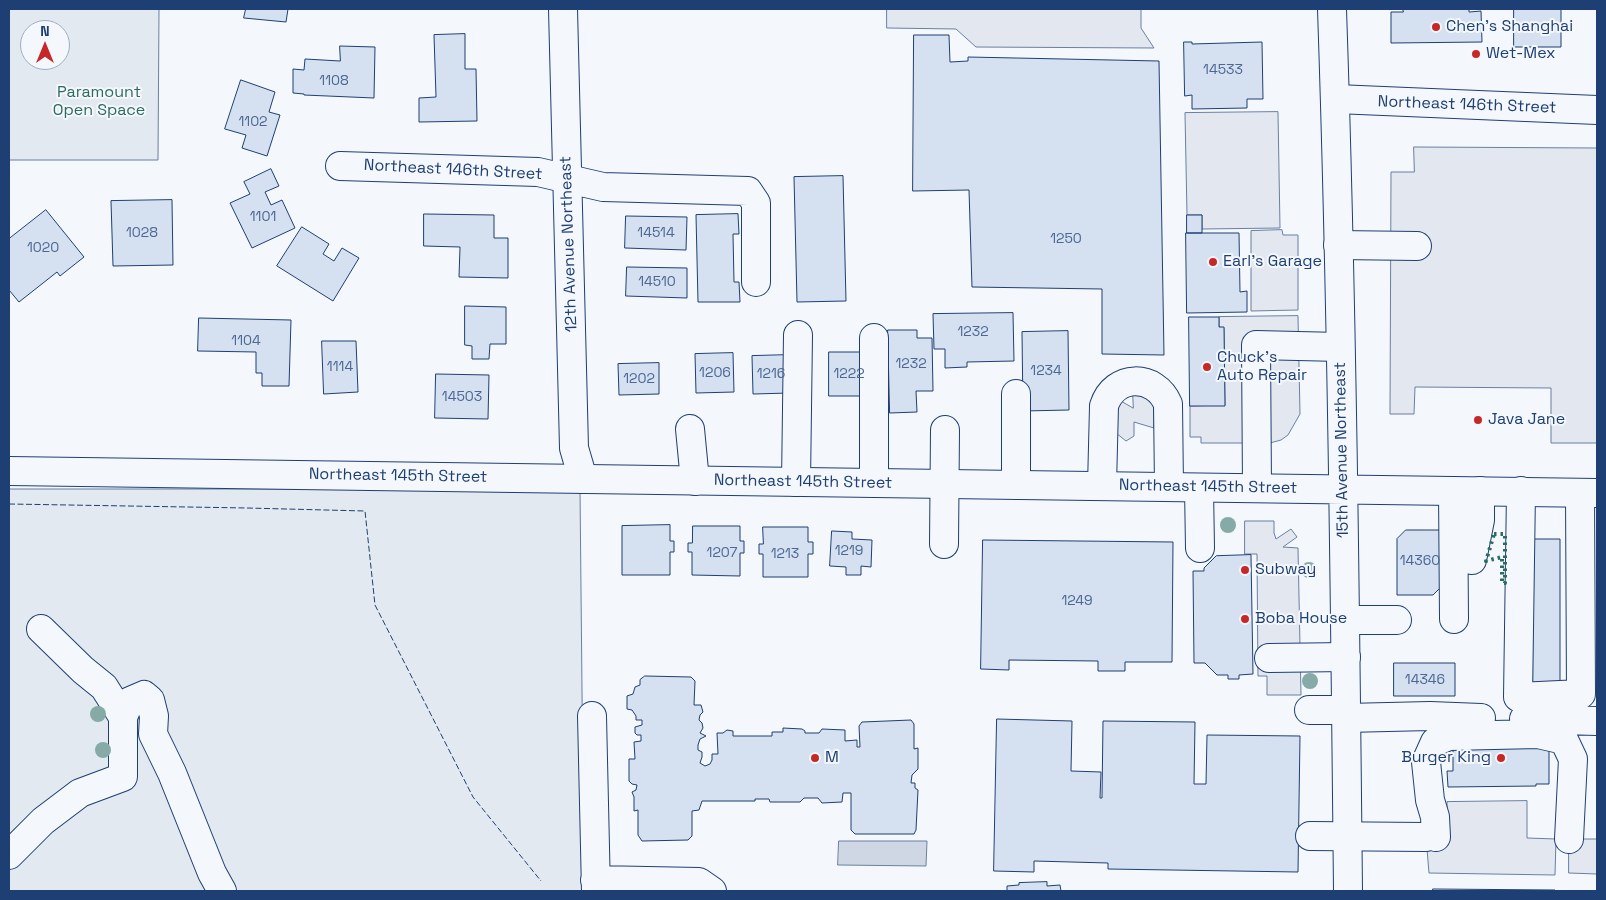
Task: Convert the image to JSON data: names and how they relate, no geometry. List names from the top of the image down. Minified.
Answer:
{"streets":{"main road":["Northeast 146th Street","12th Avenue Northeast","15th Avenue Northeast","Northeast 145th Street"]},"crossings":[["Northeast 146th Street","12th Avenue Northeast"],["Northeast 146th Street","15th Avenue Northeast"],["12th Avenue Northeast","Northeast 145th Street"],["15th Avenue Northeast","Northeast 145th Street"]],"parks":["Paramount Open Space"],"places":["Chen's Shanghai","Wet-Mex","Earl's Garage","Chuck's Auto Repair","Java Jane","Subway","Boba House","M","Burger King"],"house_numbers":["14533","1108","1102","1101","1028","14514","1250","1020","14510","1232","1104","1232","1114","1234","1206","1216","1222","1202","14503","1219","1207","1213","14360","1249","14346"],"north":"top"}
